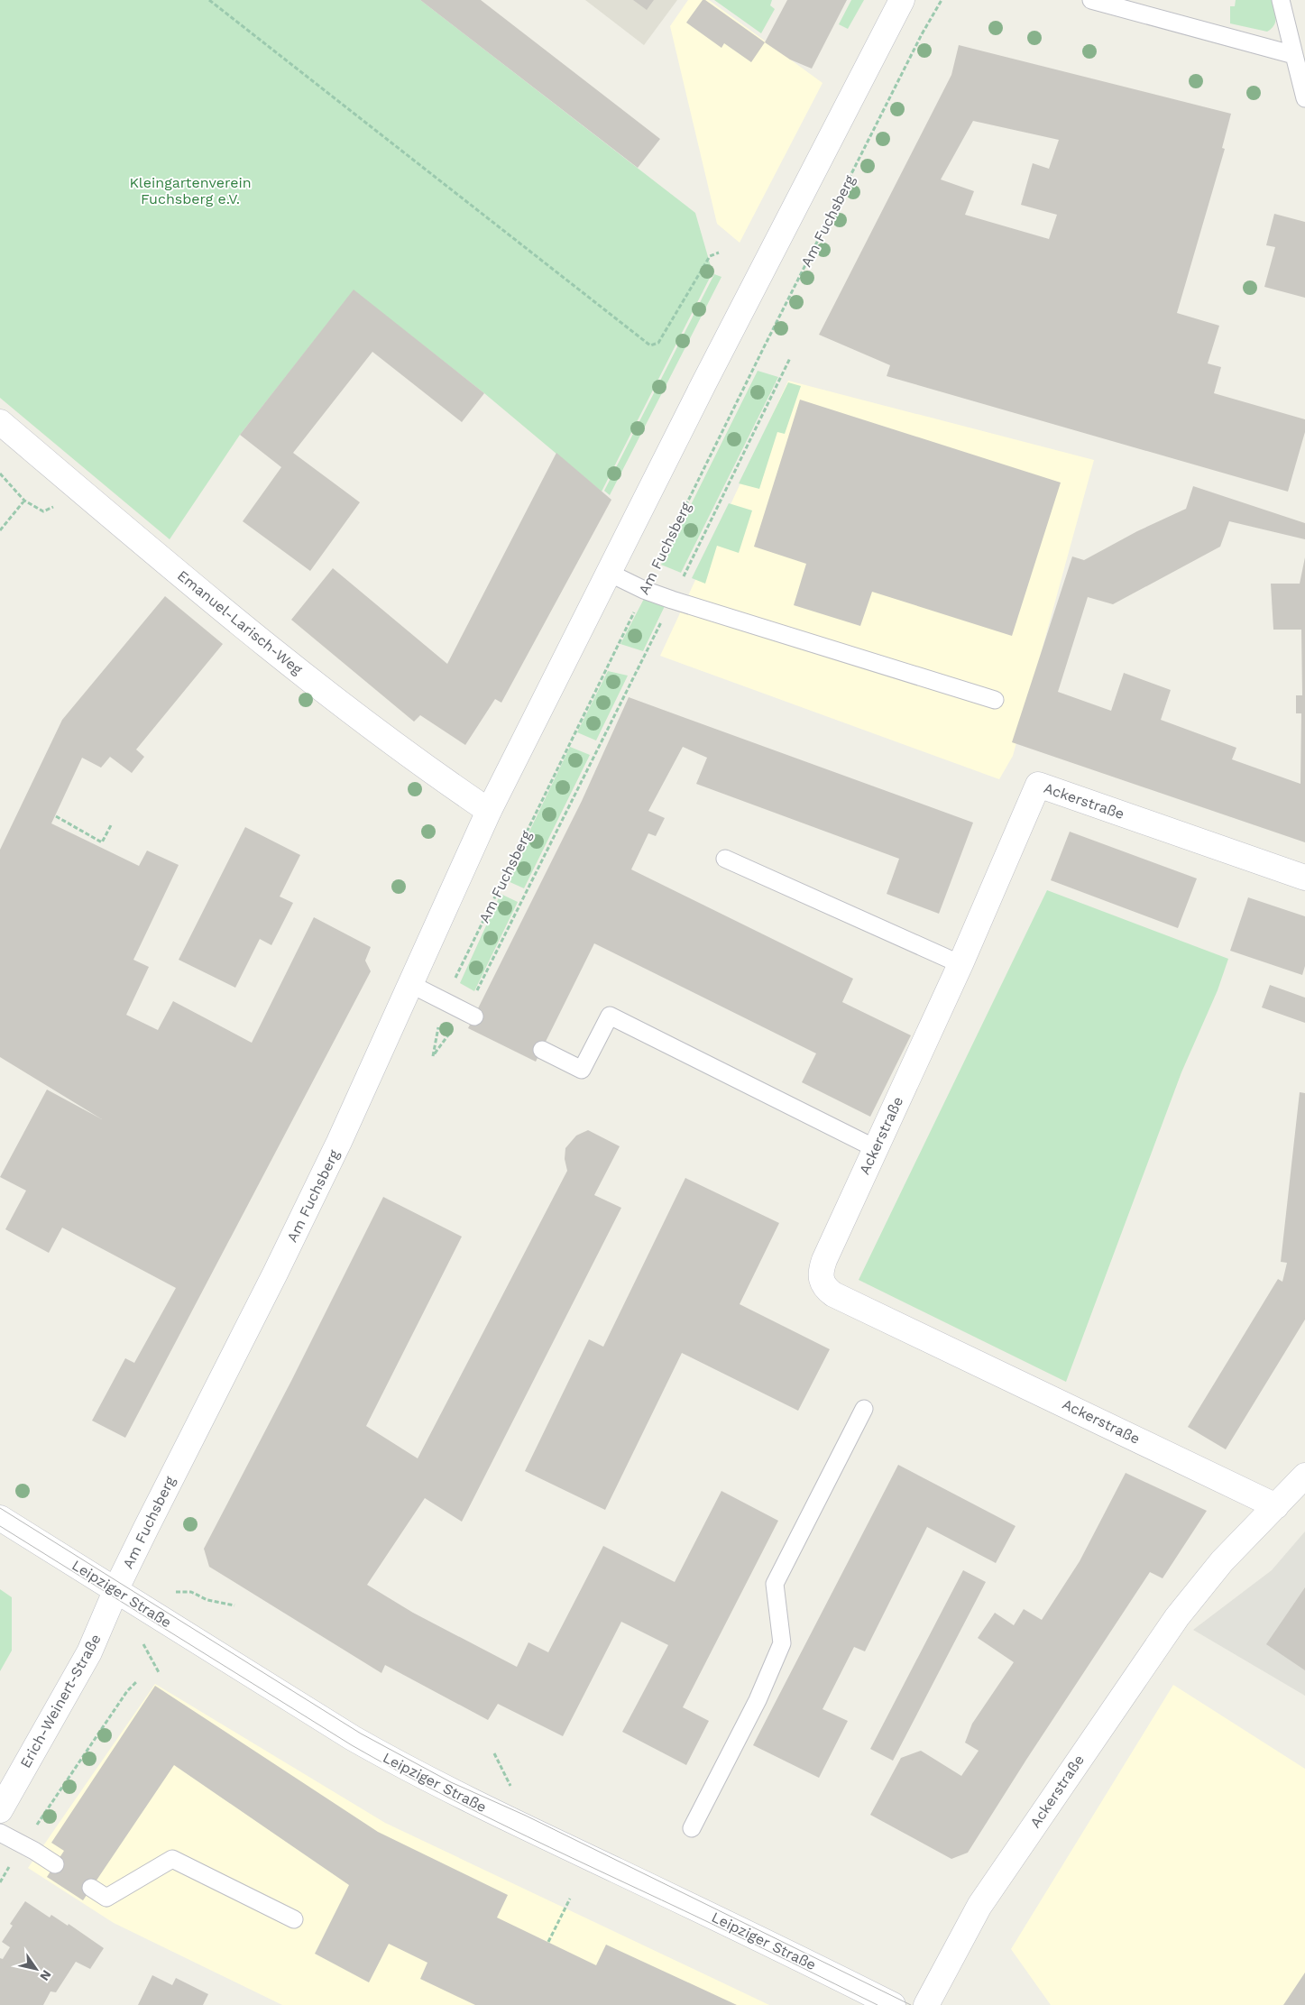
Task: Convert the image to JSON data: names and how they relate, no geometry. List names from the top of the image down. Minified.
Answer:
{"streets":{"main road":["Am Fuchsberg","Emanuel-Larisch-Weg","Ackerstraße","Leipziger Straße","Erich-Weinert-Straße"]},"crossings":[["Am Fuchsberg","Emanuel-Larisch-Weg"],["Am Fuchsberg","Leipziger Straße"],["Am Fuchsberg","Erich-Weinert-Straße"],["Leipziger Straße","Erich-Weinert-Straße"]],"parks":["Kleingartenverein Fuchsberg e.V."],"north":"bottom right"}
